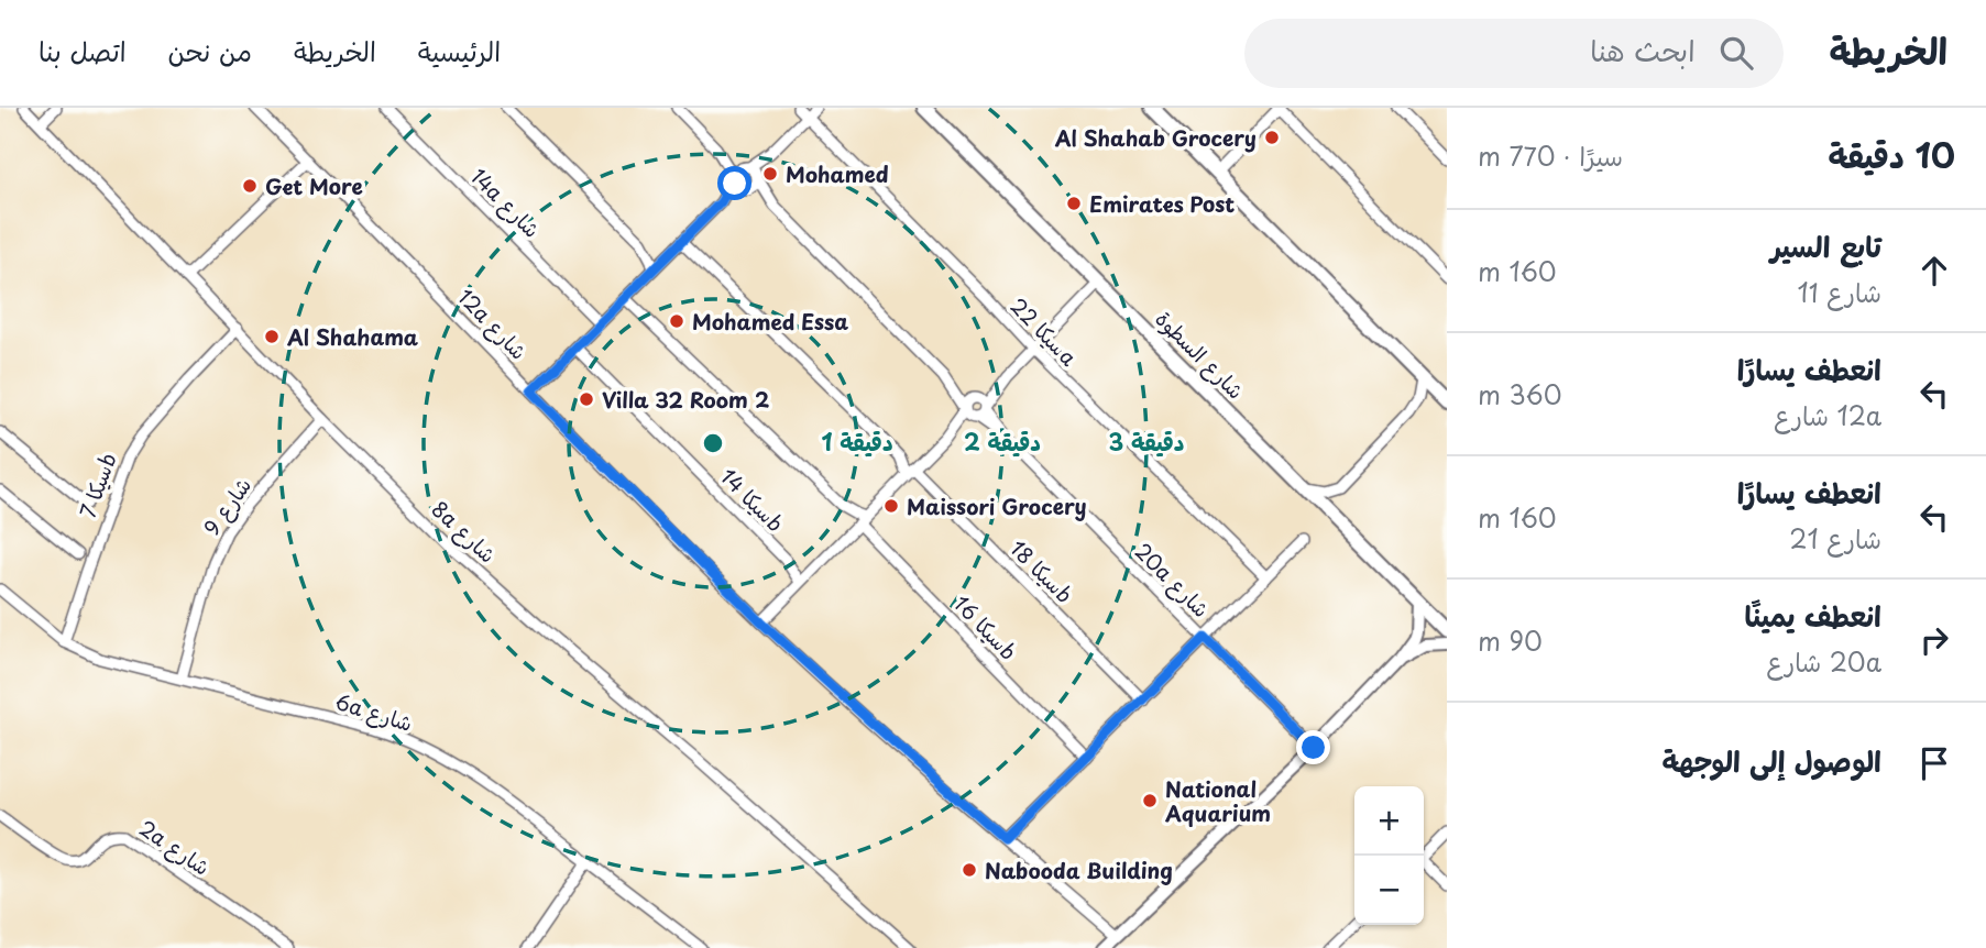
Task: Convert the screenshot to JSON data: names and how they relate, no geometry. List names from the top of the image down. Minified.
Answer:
{"streets":{"main road":["شارع السطوة"],"street":["14a شارع","12a شارع","سيكا 22a","سيكا 7b","سيكا 14b","شارع 9","8a شارع","سيكا 18b","20a شارع","سيكا 16b","6a شارع","2a شارع"]},"crossings":[["سيكا 7b","8a شارع"],["سيكا 7b","6a شارع"],["شارع 9","8a شارع"],["شارع 9","6a شارع"]],"places":["Al Shahab Grocery","Mohamed","Get More","Emirates Post","Mohamed Essa","Al Shahama","Villa 32 Room 2","Maissori Grocery","National Aquarium","Nabooda Building"],"page":{"header":"الخريطة","search":"ابحث هنا","nav":["الرئيسية","الخريطة","من نحن","اتصل بنا"],"heading":["10 دقيقة","سيرًا · 770 m"],"list":[["تابع السير","شارع 11","160 m"],["انعطف يسارًا","12a شارع","360 m"],["انعطف يسارًا","شارع 21","160 m"],["انعطف يمينًا","20a شارع","90 m"],"الوصول إلى الوجهة"],"map_buttons":["+","−"]},"rings":["1 دقيقة","2 دقيقة","3 دقيقة"]}
